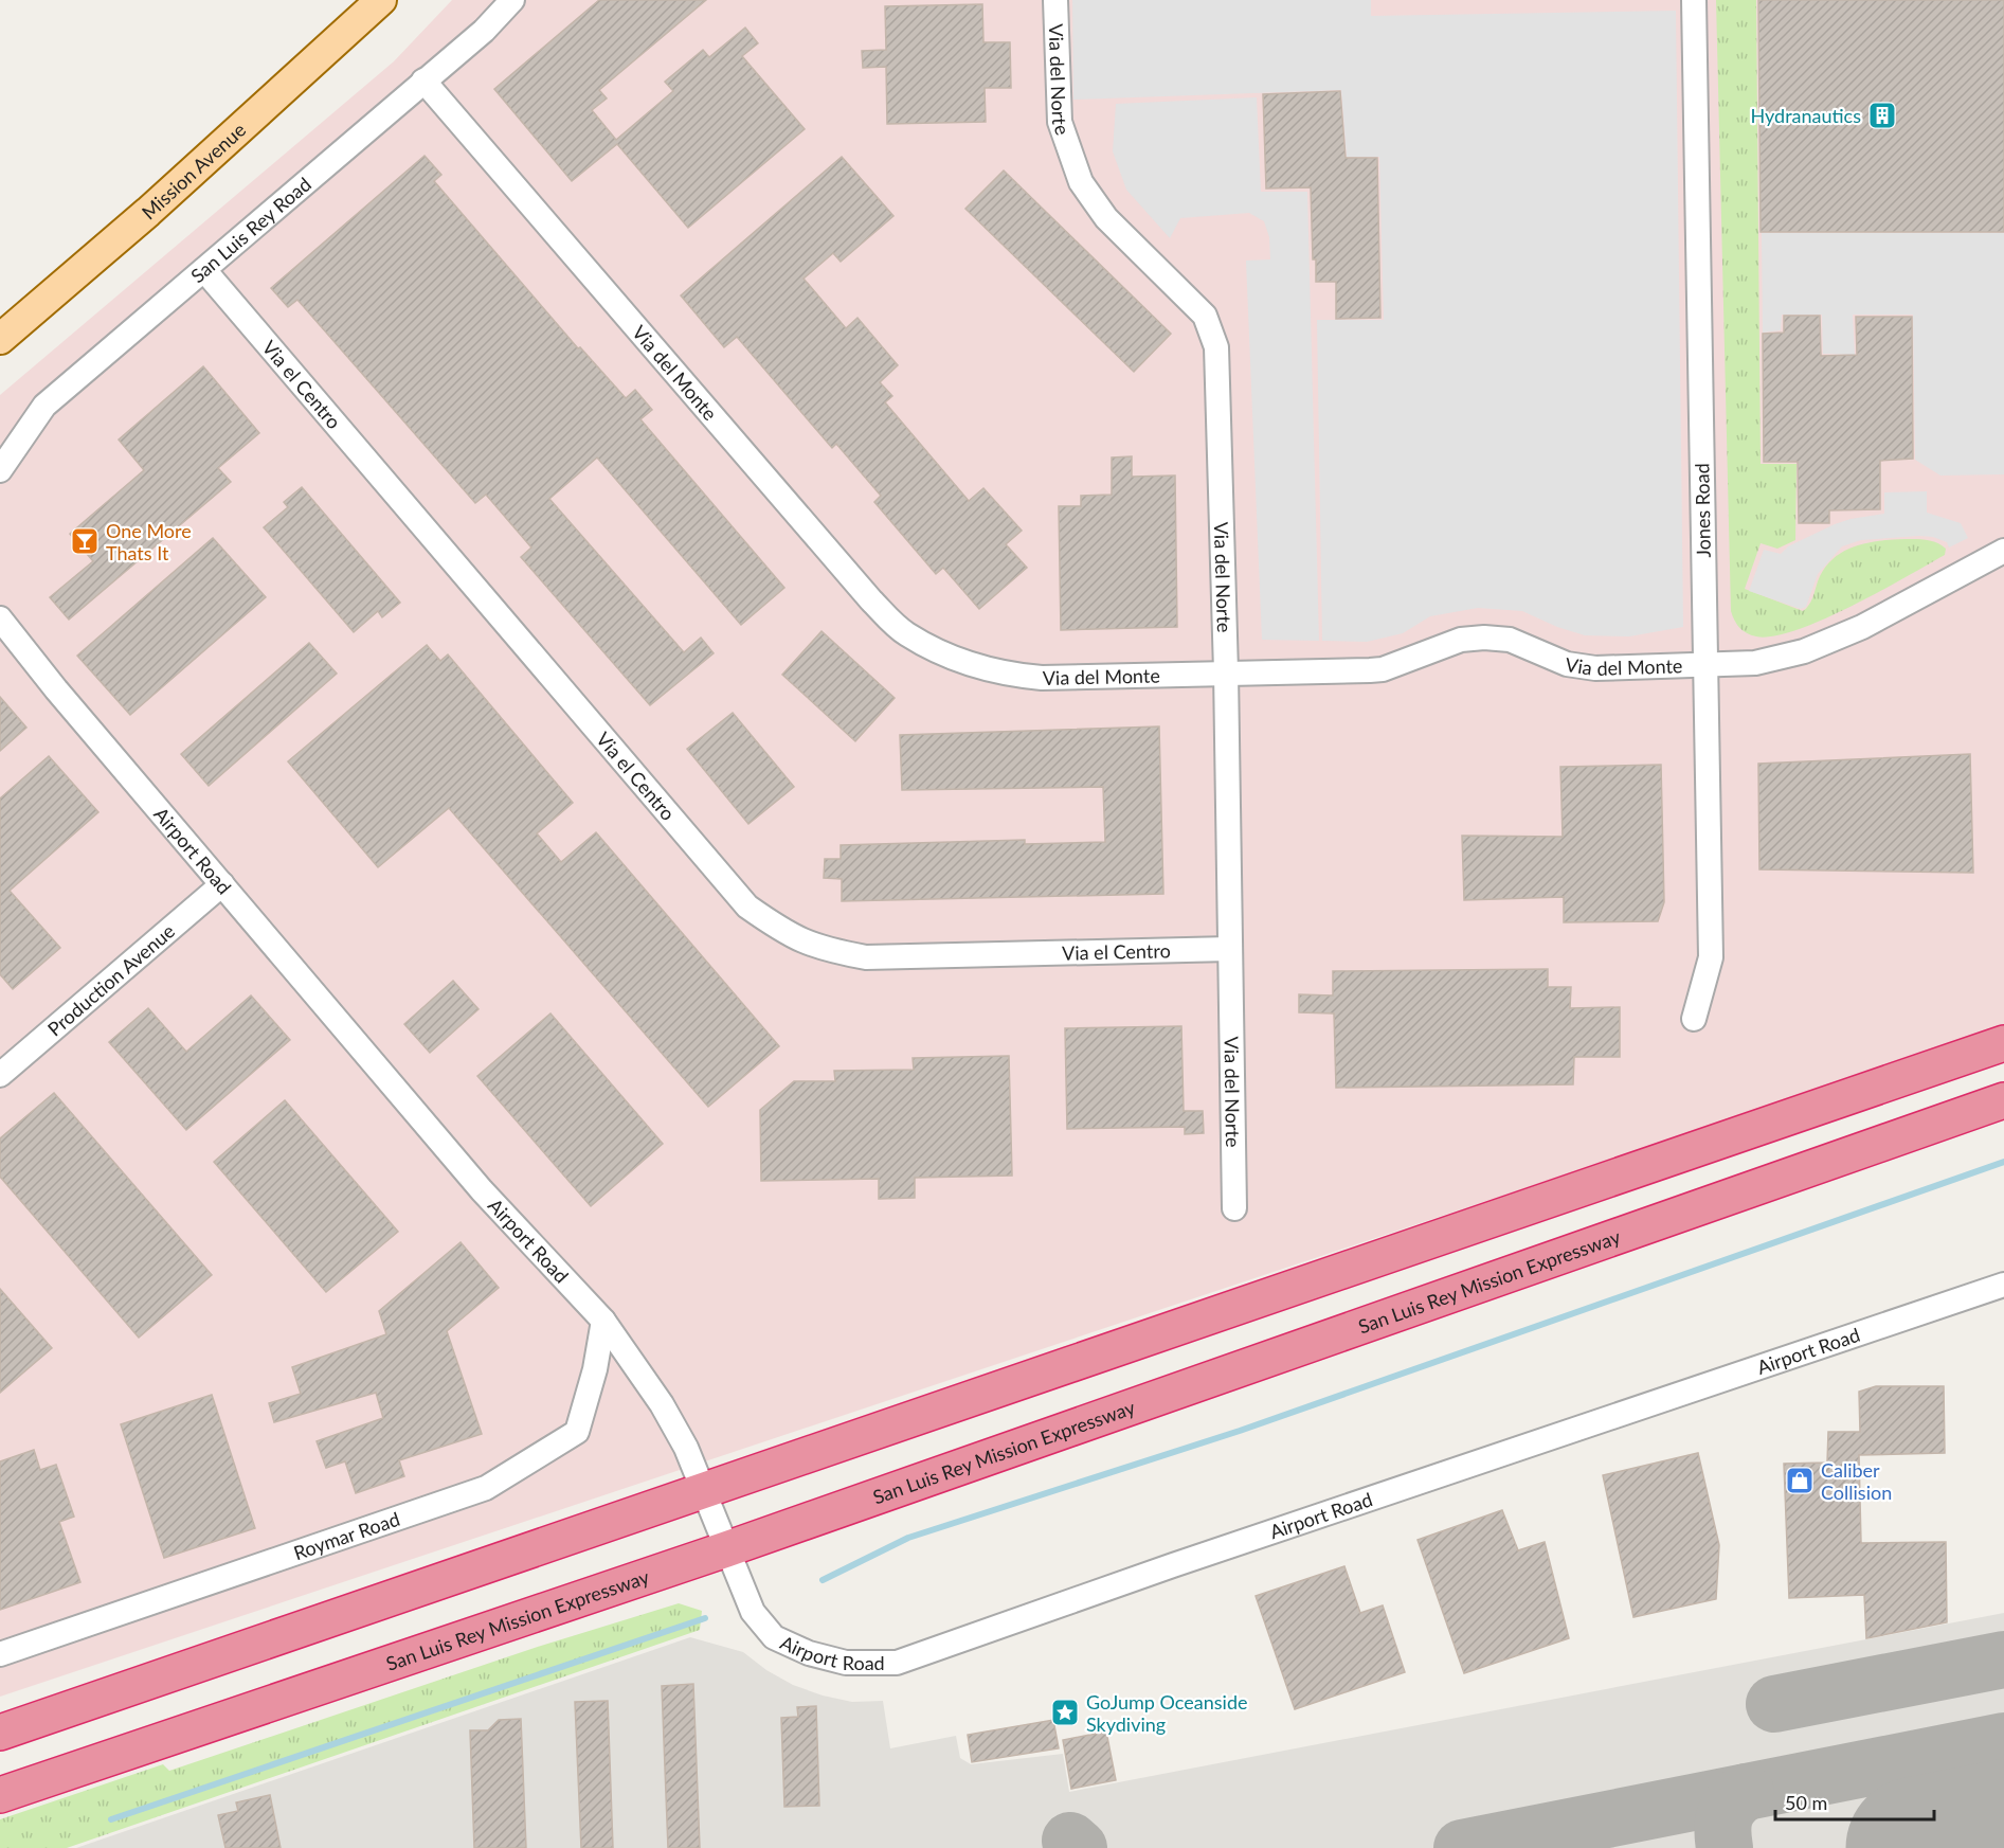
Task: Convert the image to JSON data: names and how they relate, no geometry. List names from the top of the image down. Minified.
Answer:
{"streets":{"highway":["San Luis Rey Mission Expressway"],"main road":["Mission Avenue"],"street":["Via del Norte","San Luis Rey Road","Via del Monte","Via el Centro","Jones Road","Airport Road","Production Avenue","Roymar Road"]},"crossings":[["Via del Norte","Via del Monte"],["Via del Norte","Via el Centro"],["San Luis Rey Road","Via del Monte"],["San Luis Rey Road","Via el Centro"],["Via del Monte","Jones Road"],["Airport Road","Production Avenue"],["Airport Road","San Luis Rey Mission Expressway"],["Airport Road","Roymar Road"]],"places":{"building":["Hydranautics"],"bar":["One More Thats It"],"shop":["Caliber Collision"],"place":["GoJump Oceanside Skydiving"]},"scale_bar":"50 m"}
